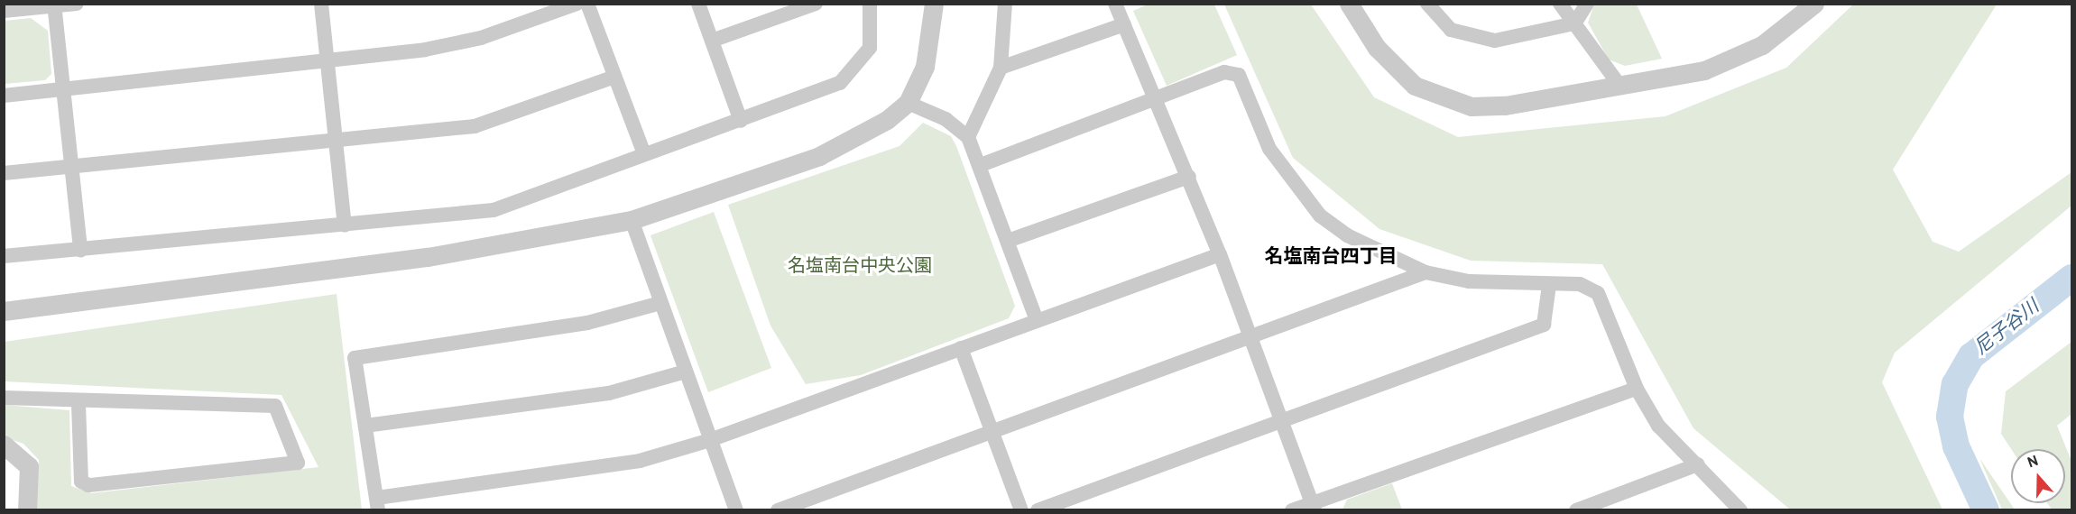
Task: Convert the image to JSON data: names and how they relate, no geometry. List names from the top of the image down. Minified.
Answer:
{"districts":["名塩南台四丁目"],"water":["尼子谷川"],"parks":["名塩南台中央公園"],"north":"top"}
